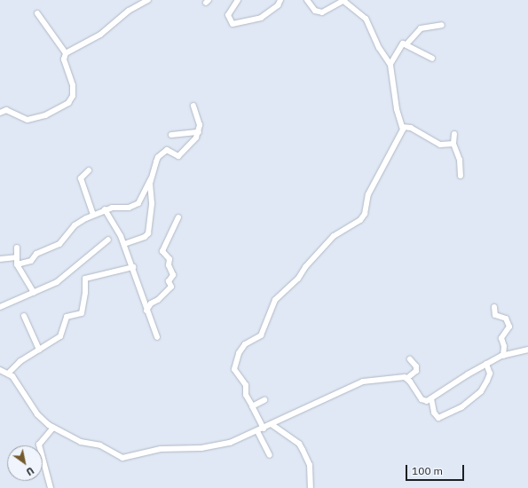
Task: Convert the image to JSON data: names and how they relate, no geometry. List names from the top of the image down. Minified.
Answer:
{"scale_bar":"100 m","north":"bottom right"}
